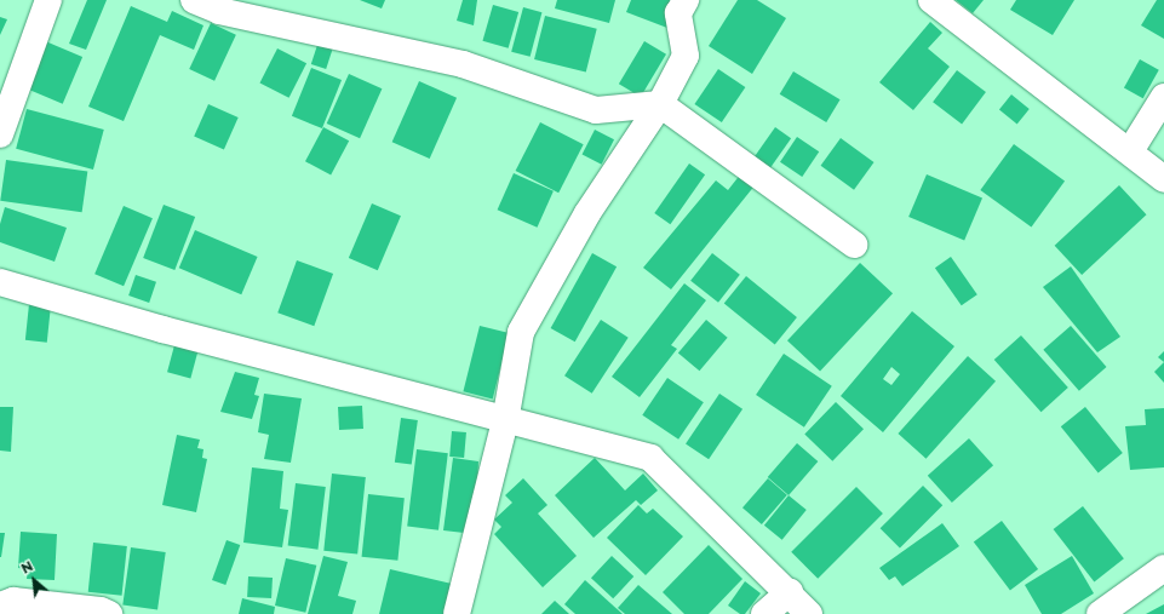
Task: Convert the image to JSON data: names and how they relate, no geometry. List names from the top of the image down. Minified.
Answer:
{"north":"top left"}
